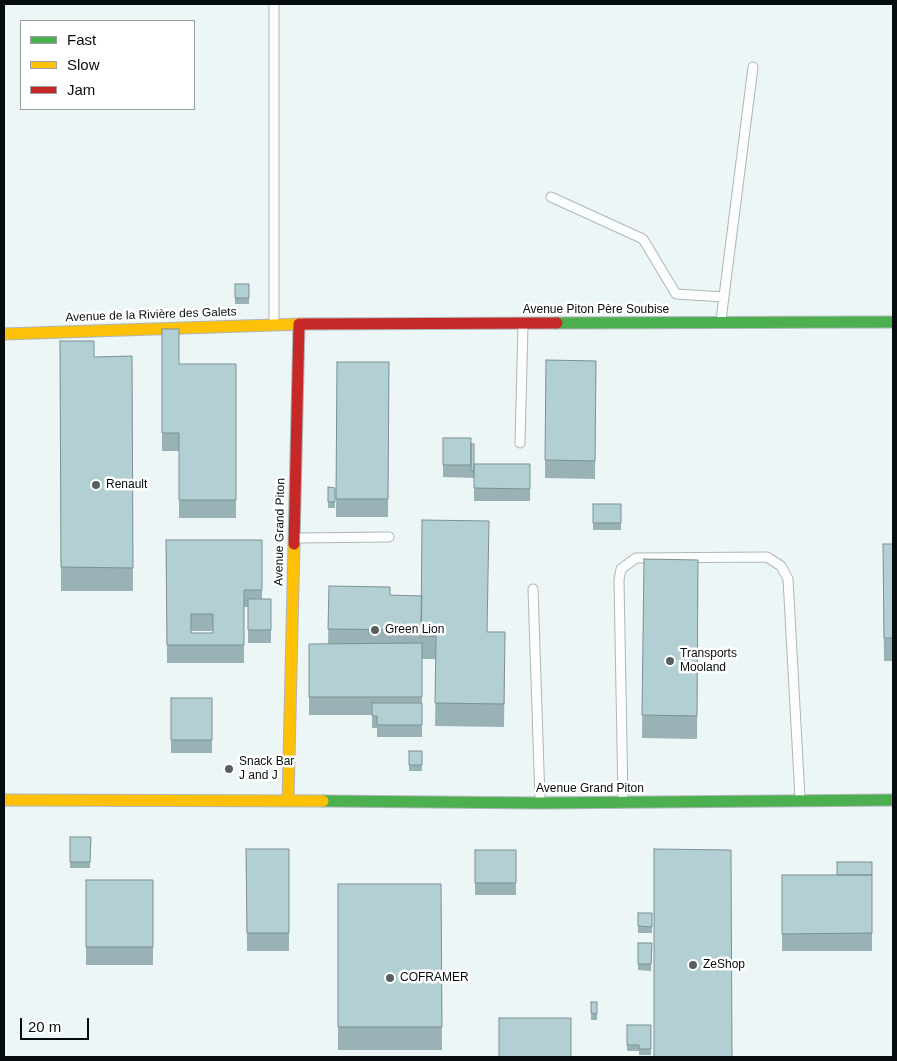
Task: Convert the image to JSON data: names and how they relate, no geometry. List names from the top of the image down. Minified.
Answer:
{"streets":{"street":["Avenue Piton Père Soubise","Avenue de la Rivière des Galets","Avenue Grand Piton"]},"crossings":[["Avenue Piton Père Soubise","Avenue de la Rivière des Galets"],["Avenue Piton Père Soubise","Avenue Grand Piton"],["Avenue de la Rivière des Galets","Avenue Grand Piton"]],"places":["Renault","Green Lion","Transports Mooland","Snack Bar J and J","ZeShop","COFRAMER"],"legend":["Fast","Slow","Jam"],"scale_bar":"20 m"}
